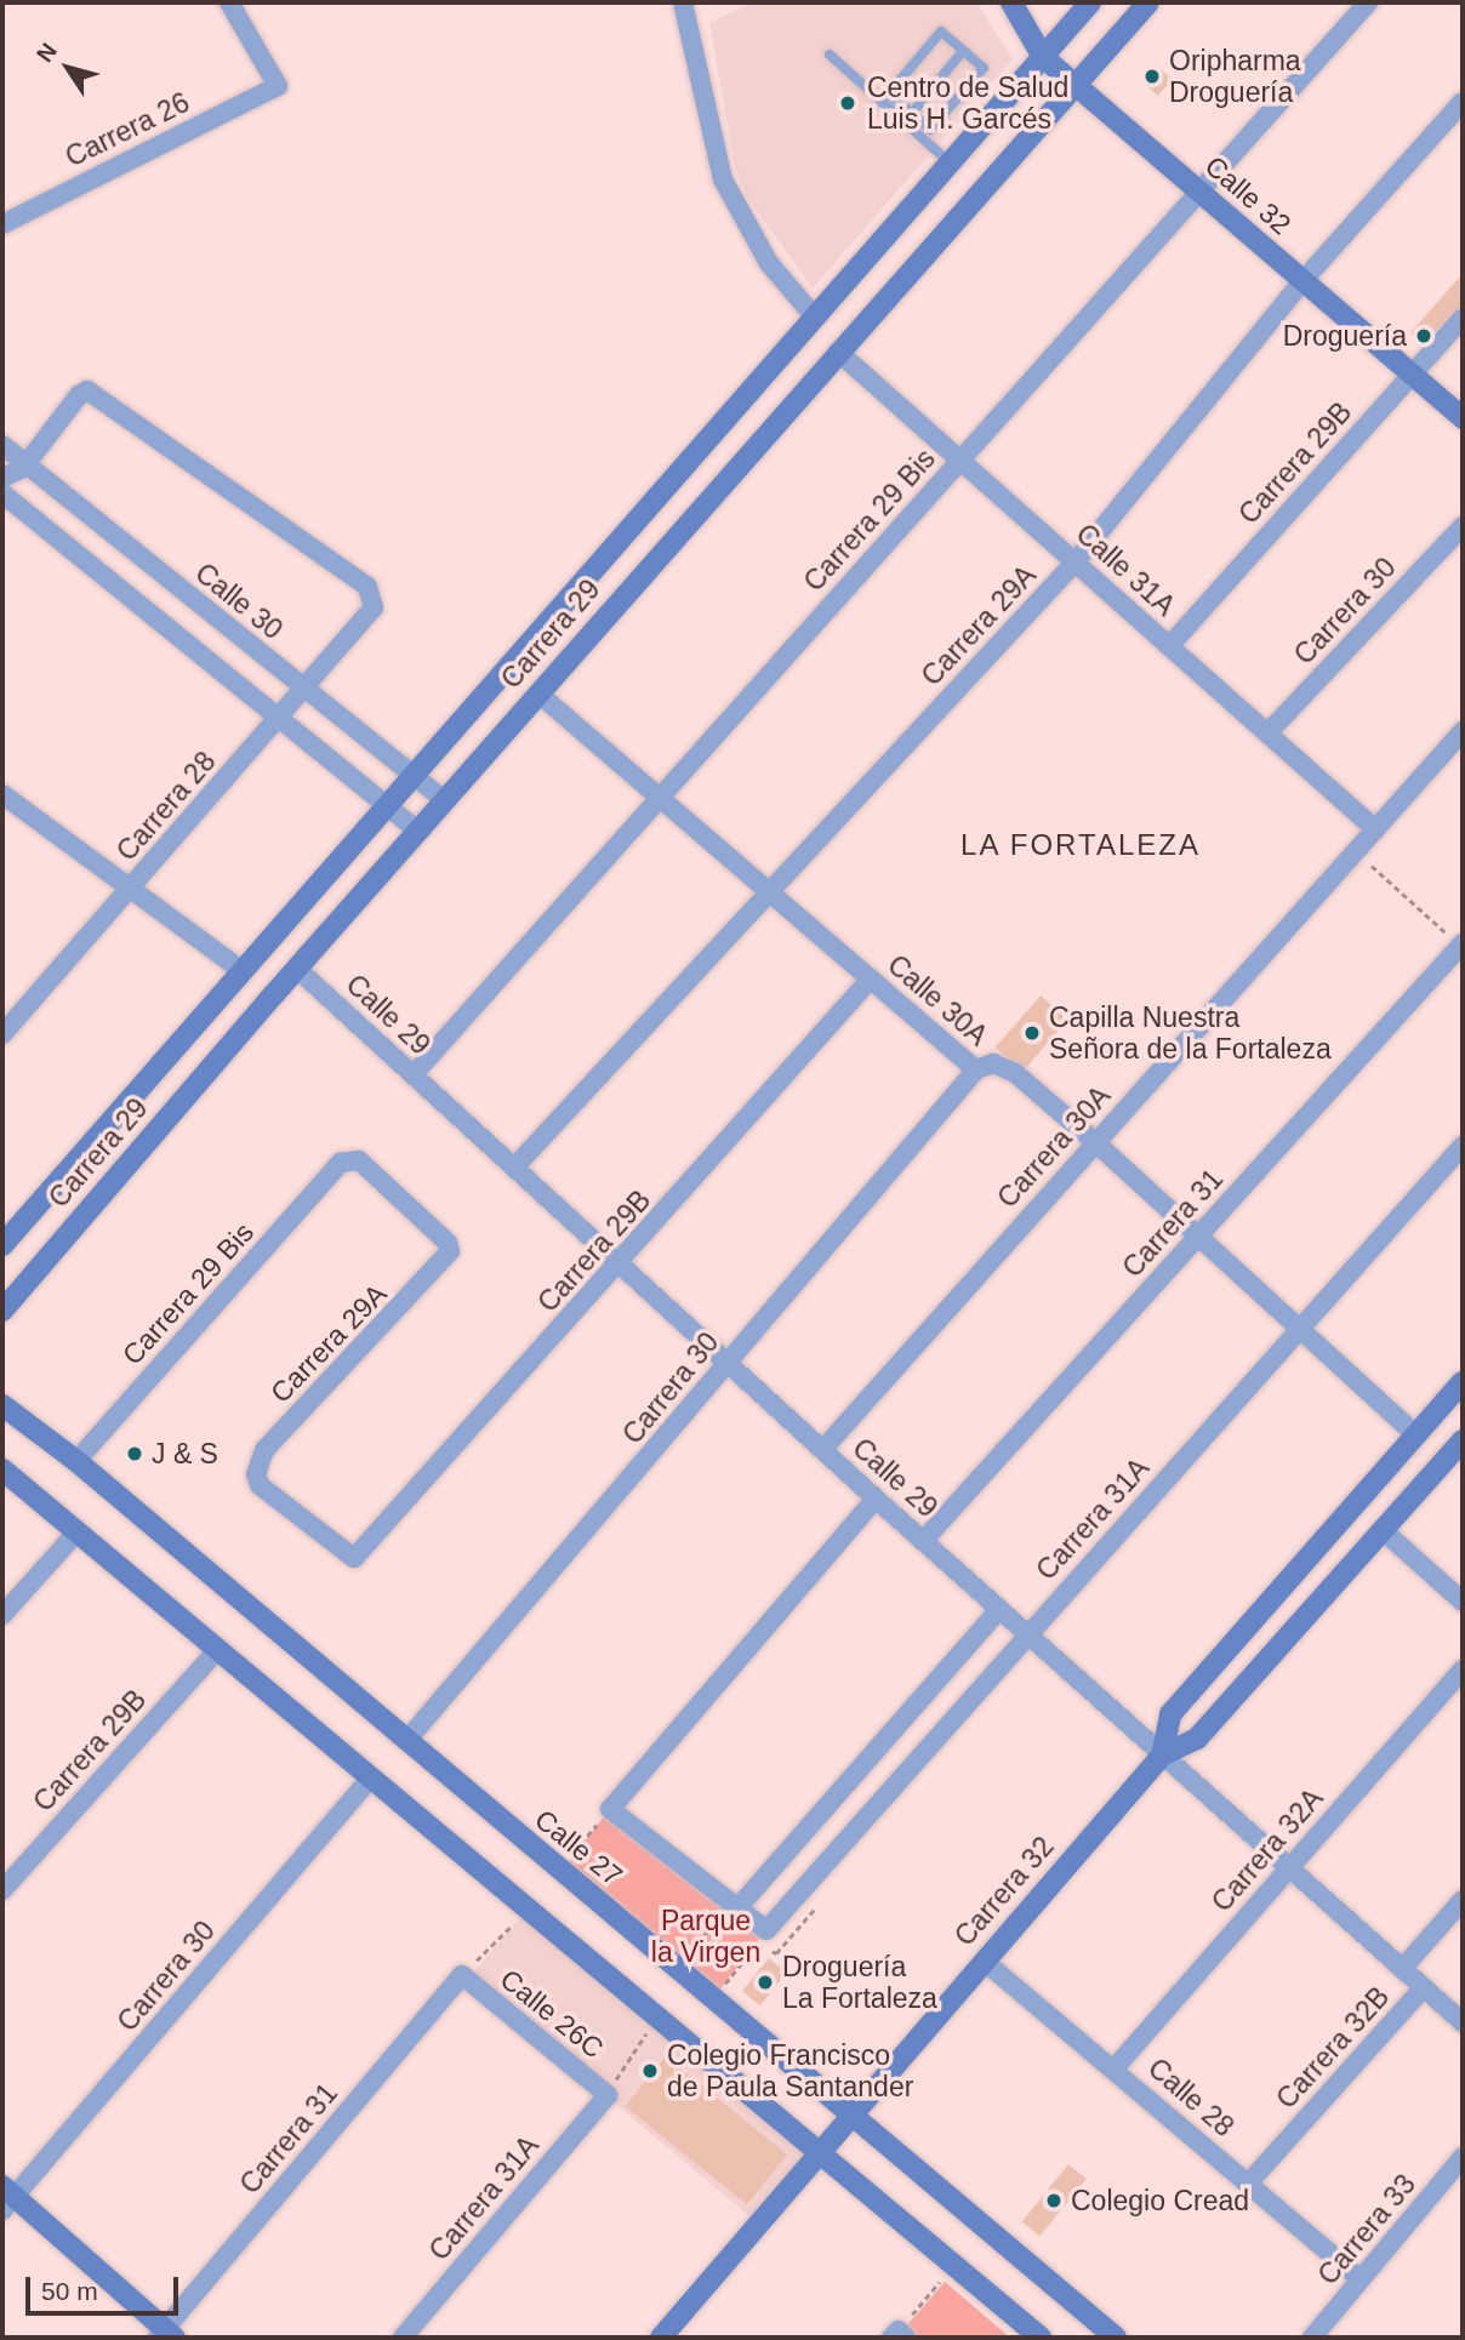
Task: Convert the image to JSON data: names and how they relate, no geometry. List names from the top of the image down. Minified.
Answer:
{"streets":{"street":["Carrera 26","Calle 32","Carrera 29B","Carrera 29 Bis","Calle 31A","Calle 30","Carrera 30","Carrera 29A","Carrera 29","Carrera 28","Calle 30A","Calle 29","Carrera 30A","Carrera 31","Carrera 31A","Calle 27","Carrera 32A","Carrera 32","Calle 26C","Carrera 32B","Calle 28","Carrera 33"]},"crossings":[["Calle 32","Carrera 29B"],["Calle 32","Carrera 29 Bis"],["Calle 32","Carrera 29A"],["Calle 32","Carrera 29"],["Carrera 29B","Calle 31A"],["Carrera 29B","Carrera 29A"],["Carrera 29B","Calle 30A"],["Carrera 29B","Calle 29"],["Carrera 29 Bis","Calle 31A"],["Carrera 29 Bis","Carrera 29A"],["Carrera 29 Bis","Calle 30A"],["Carrera 29 Bis","Calle 29"],["Carrera 29 Bis","Calle 27"],["Calle 31A","Carrera 30"],["Calle 31A","Carrera 29A"],["Calle 31A","Carrera 29"],["Calle 31A","Carrera 30A"],["Calle 30","Carrera 29"],["Calle 30","Carrera 28"],["Carrera 30","Calle 30A"],["Carrera 30","Calle 29"],["Carrera 30","Calle 27"],["Carrera 29A","Calle 30A"],["Carrera 29A","Calle 29"],["Carrera 29","Calle 30A"],["Carrera 29","Calle 29"],["Calle 30A","Carrera 30A"],["Calle 30A","Carrera 31"],["Calle 30A","Carrera 31A"],["Calle 30A","Carrera 32"],["Calle 29","Carrera 30A"],["Calle 29","Carrera 31"],["Calle 29","Carrera 31A"],["Calle 29","Carrera 32A"],["Calle 29","Carrera 32"],["Calle 29","Carrera 32B"],["Carrera 31","Calle 26C"],["Carrera 31A","Calle 26C"],["Calle 27","Carrera 32"],["Carrera 32A","Calle 28"],["Carrera 32","Calle 28"],["Carrera 32B","Calle 28"],["Calle 28","Carrera 33"]],"districts":["LA FORTALEZA"],"parks":["Parque la Virgen"],"places":["Oripharma Droguería","Centro de Salud Luis H. Garcés","Droguería","Capilla Nuestra Señora de la Fortaleza","J & S","Droguería La Fortaleza","Colegio Francisco de Paula Santander","Colegio Cread"],"scale_bar":"50 m","north":"top left"}
